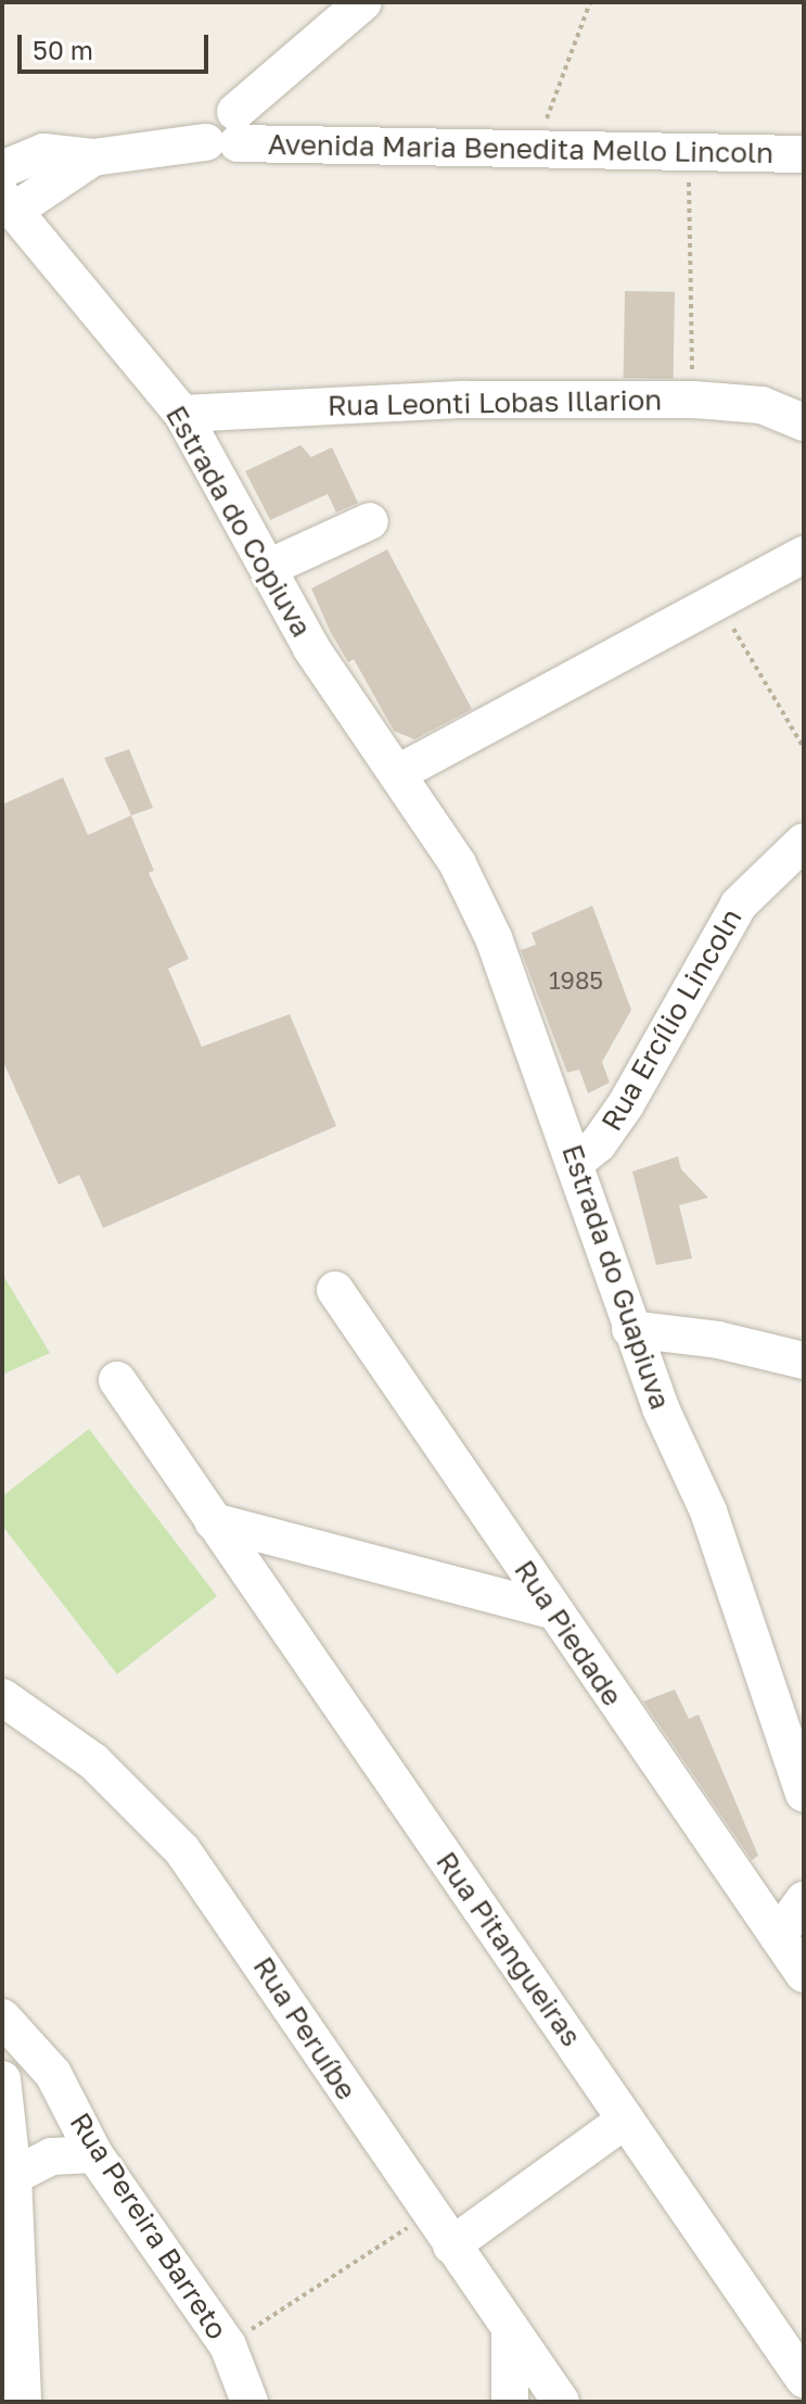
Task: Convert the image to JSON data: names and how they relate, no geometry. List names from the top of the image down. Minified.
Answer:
{"streets":{"street":["Avenida Maria Benedita Mello Lincoln","Rua Leonti Lobas Illarion","Estrada do Copiuva","Rua Ercílio Lincoln","Estrada do Guapiuva","Rua Piedade","Rua Pitangueiras","Rua Peruíbe","Rua Pereira Barreto"]},"crossings":[["Rua Leonti Lobas Illarion","Estrada do Copiuva"],["Estrada do Copiuva","Estrada do Guapiuva"],["Rua Ercílio Lincoln","Estrada do Guapiuva"]],"house_numbers":["1985"],"scale_bar":"50 m"}
